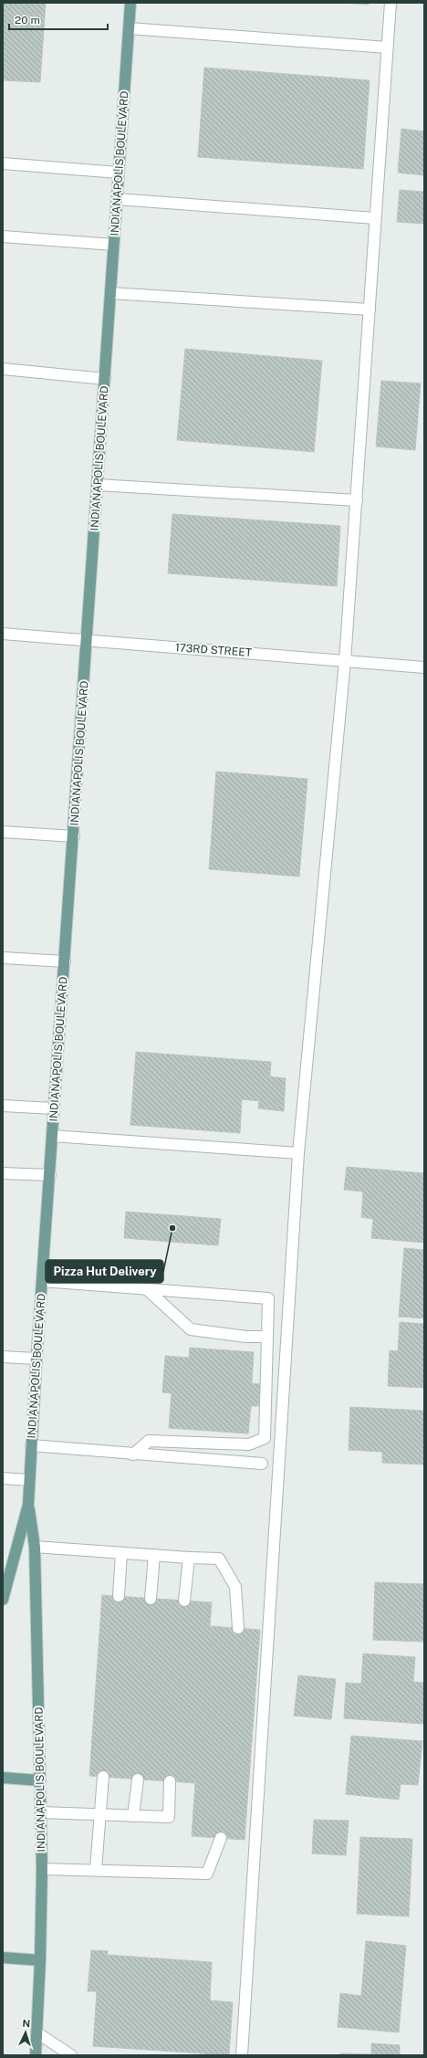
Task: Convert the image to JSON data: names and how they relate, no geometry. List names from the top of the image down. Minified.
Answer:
{"streets":{"main road":["INDIANAPOLIS BOULEVARD"],"street":["173RD STREET"]},"crossings":[["INDIANAPOLIS BOULEVARD","173RD STREET"]],"places":["Pizza Hut Delivery"],"scale_bar":"20 m","north":"top"}
